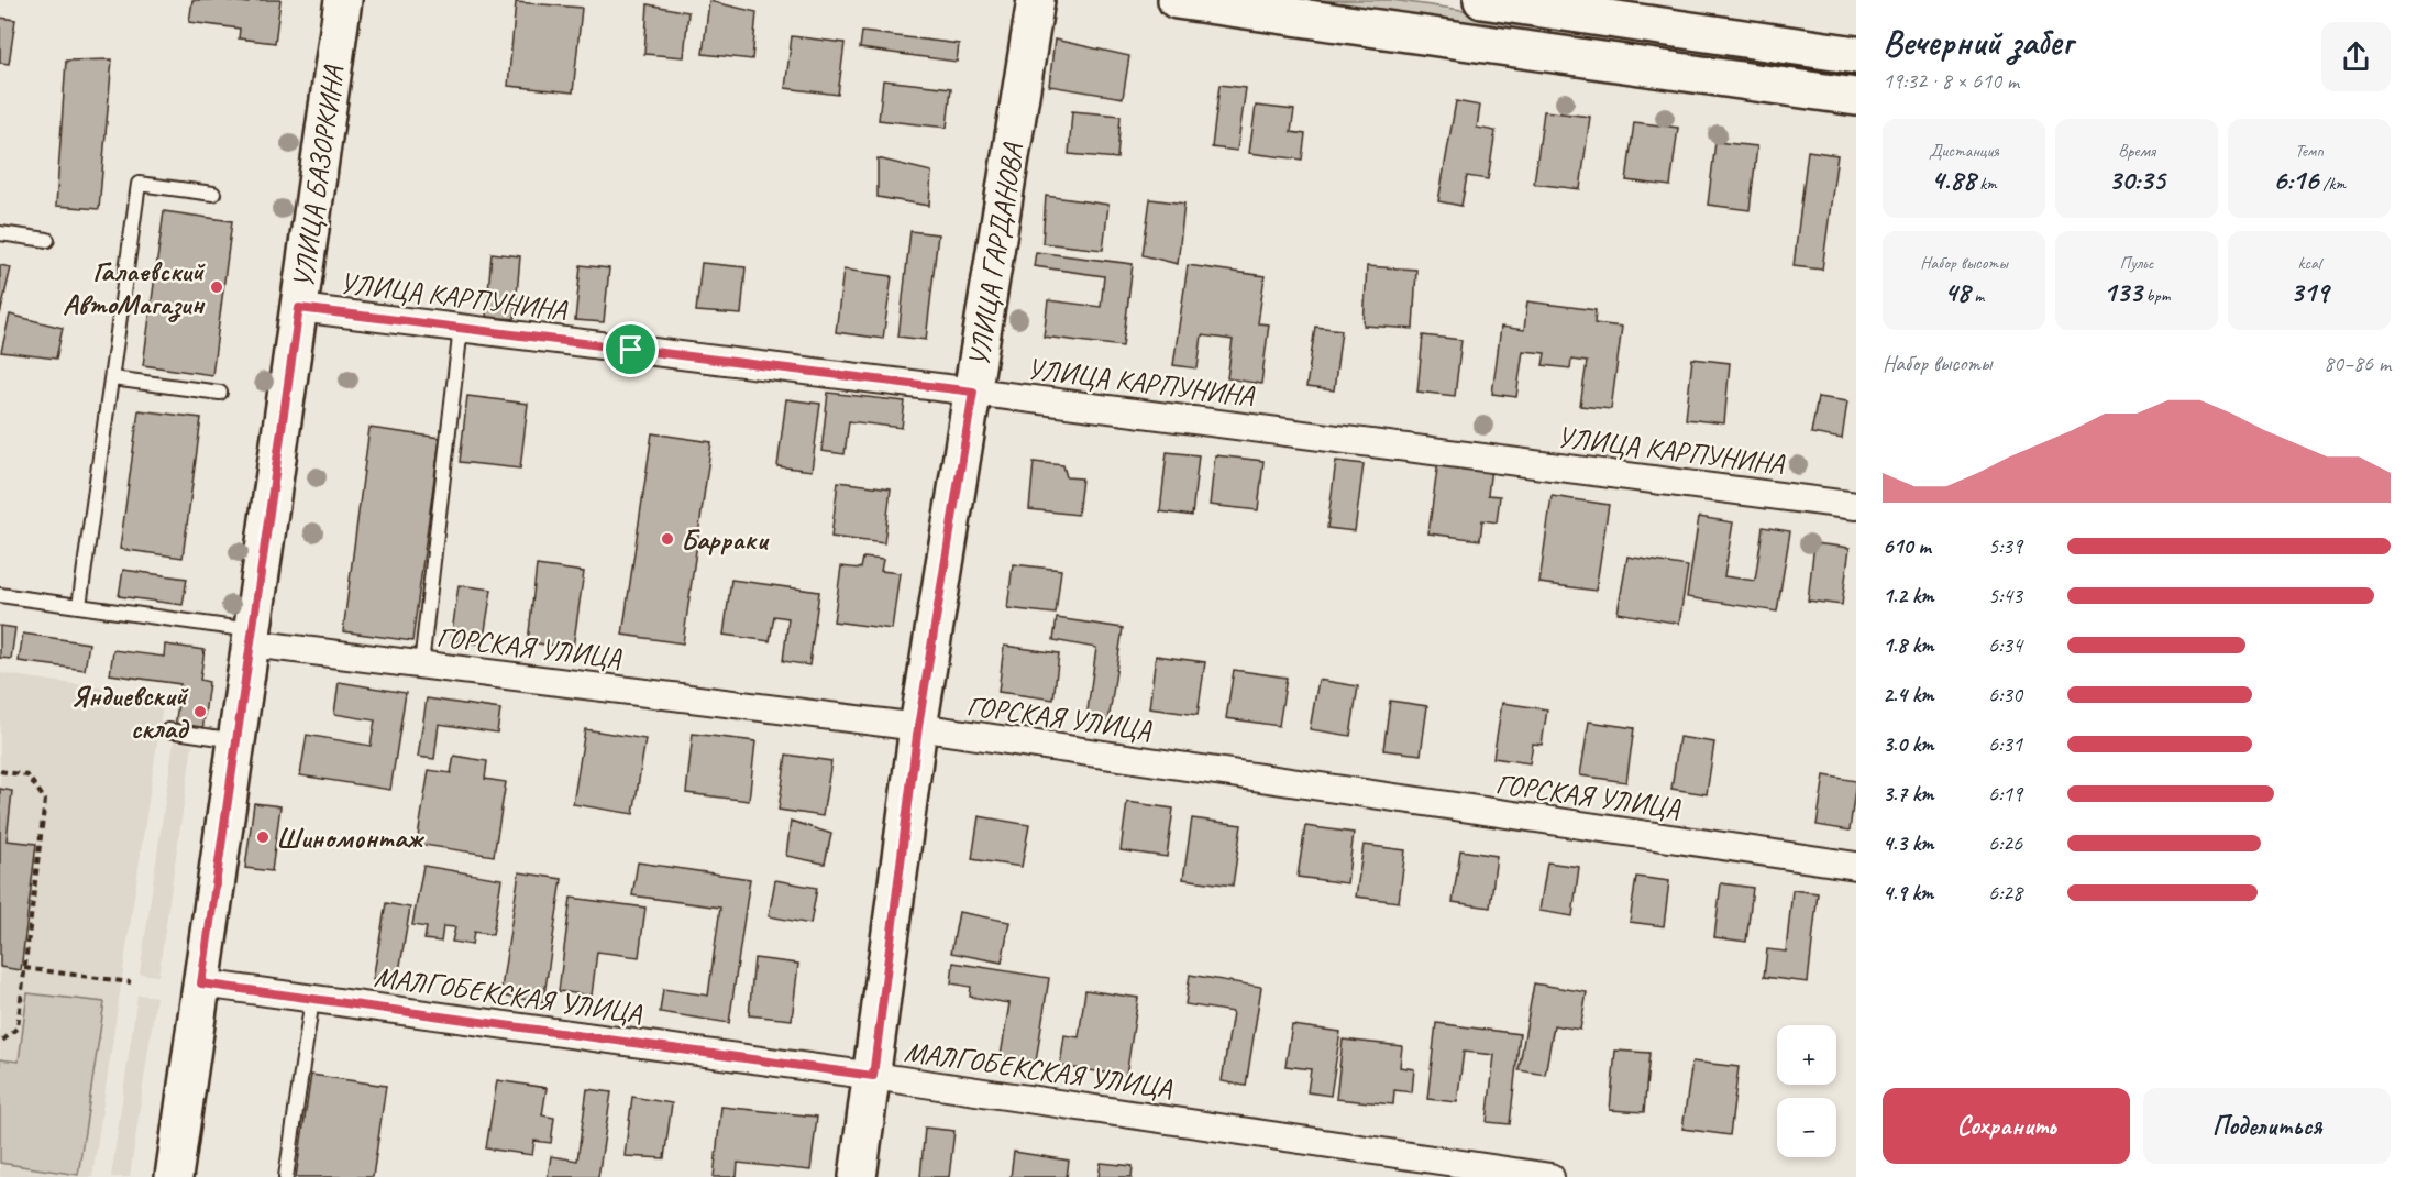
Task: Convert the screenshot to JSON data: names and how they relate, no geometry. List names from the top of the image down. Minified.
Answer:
{"streets":{"street":["УЛИЦА БАЗОРКИНА","УЛИЦА ГАРДАНОВА","УЛИЦА КАРПУНИНА","ГОРСКАЯ УЛИЦА","МАЛГОБЕКСКАЯ УЛИЦА"]},"crossings":[["УЛИЦА БАЗОРКИНА","УЛИЦА КАРПУНИНА"],["УЛИЦА БАЗОРКИНА","ГОРСКАЯ УЛИЦА"],["УЛИЦА БАЗОРКИНА","МАЛГОБЕКСКАЯ УЛИЦА"],["УЛИЦА ГАРДАНОВА","УЛИЦА КАРПУНИНА"],["УЛИЦА ГАРДАНОВА","ГОРСКАЯ УЛИЦА"],["УЛИЦА ГАРДАНОВА","МАЛГОБЕКСКАЯ УЛИЦА"]],"places":["Галаевский АвтоМагазин","Барраки","Яндиевский склад","Шиномонтаж"],"page":{"heading":["Вечерний забег","19:32 · 8 × 610 m"],"stats":[["Дистанция","4.88 km"],["Время","30:35"],["Темп","6:16 /km"],["Набор высоты","48 m"],["Пульс","133 bpm"],["kcal","319"]],"chart":["Набор высоты","80–86 m"],"list":[{"name":"610 m","note":"5:39"},{"name":"1.2 km","note":"5:43"},{"name":"1.8 km","note":"6:34"},{"name":"2.4 km","note":"6:30"},{"name":"3.0 km","note":"6:31"},{"name":"3.7 km","note":"6:19"},{"name":"4.3 km","note":"6:26"},{"name":"4.9 km","note":"6:28"}],"map_buttons":["+","−"],"buttons":["Сохранить","Поделиться"]}}
